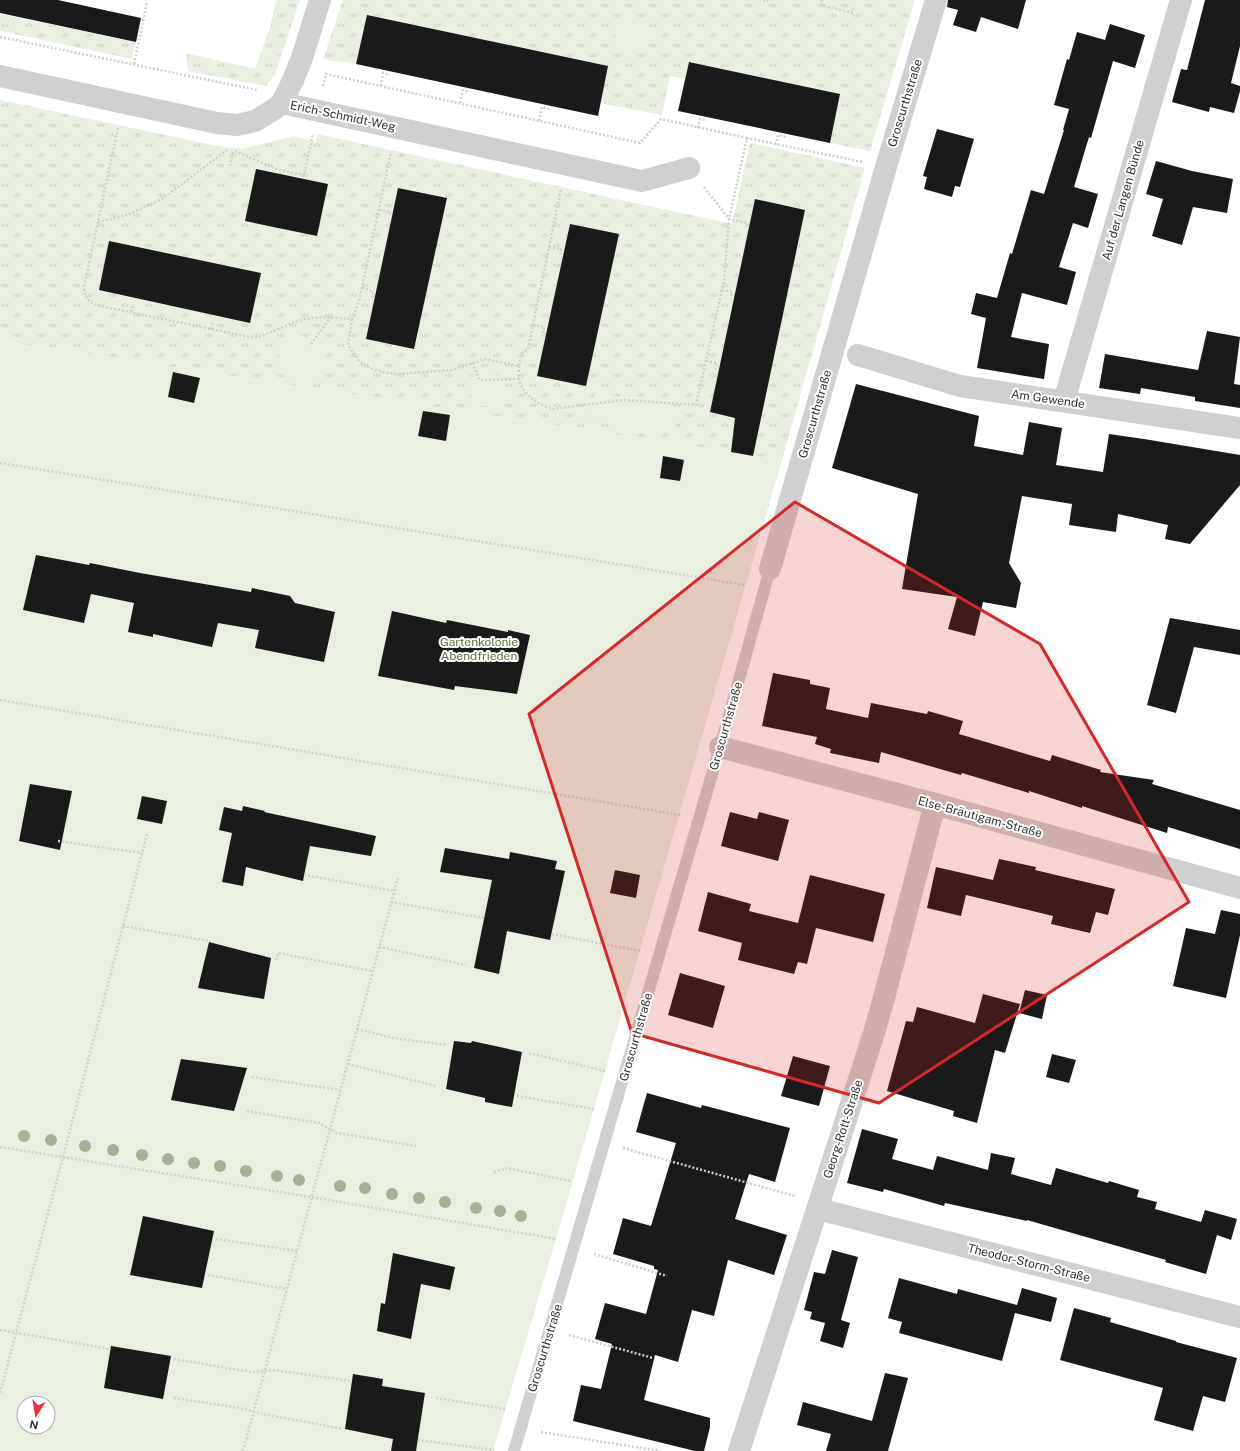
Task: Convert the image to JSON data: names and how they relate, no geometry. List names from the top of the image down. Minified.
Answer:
{"streets":{"street":["Groscurthstraße","Erich-Schmidt-Weg","Auf der Langen Bünde","Am Gewende","Else-Bräutigam-Straße","Georg-Rott-Straße","Theodor-Storm-Straße"]},"crossings":[["Groscurthstraße","Else-Bräutigam-Straße"],["Auf der Langen Bünde","Am Gewende"],["Else-Bräutigam-Straße","Georg-Rott-Straße"],["Georg-Rott-Straße","Theodor-Storm-Straße"]],"parks":["Gartenkolonie Abendfrieden"],"north":"bottom"}
